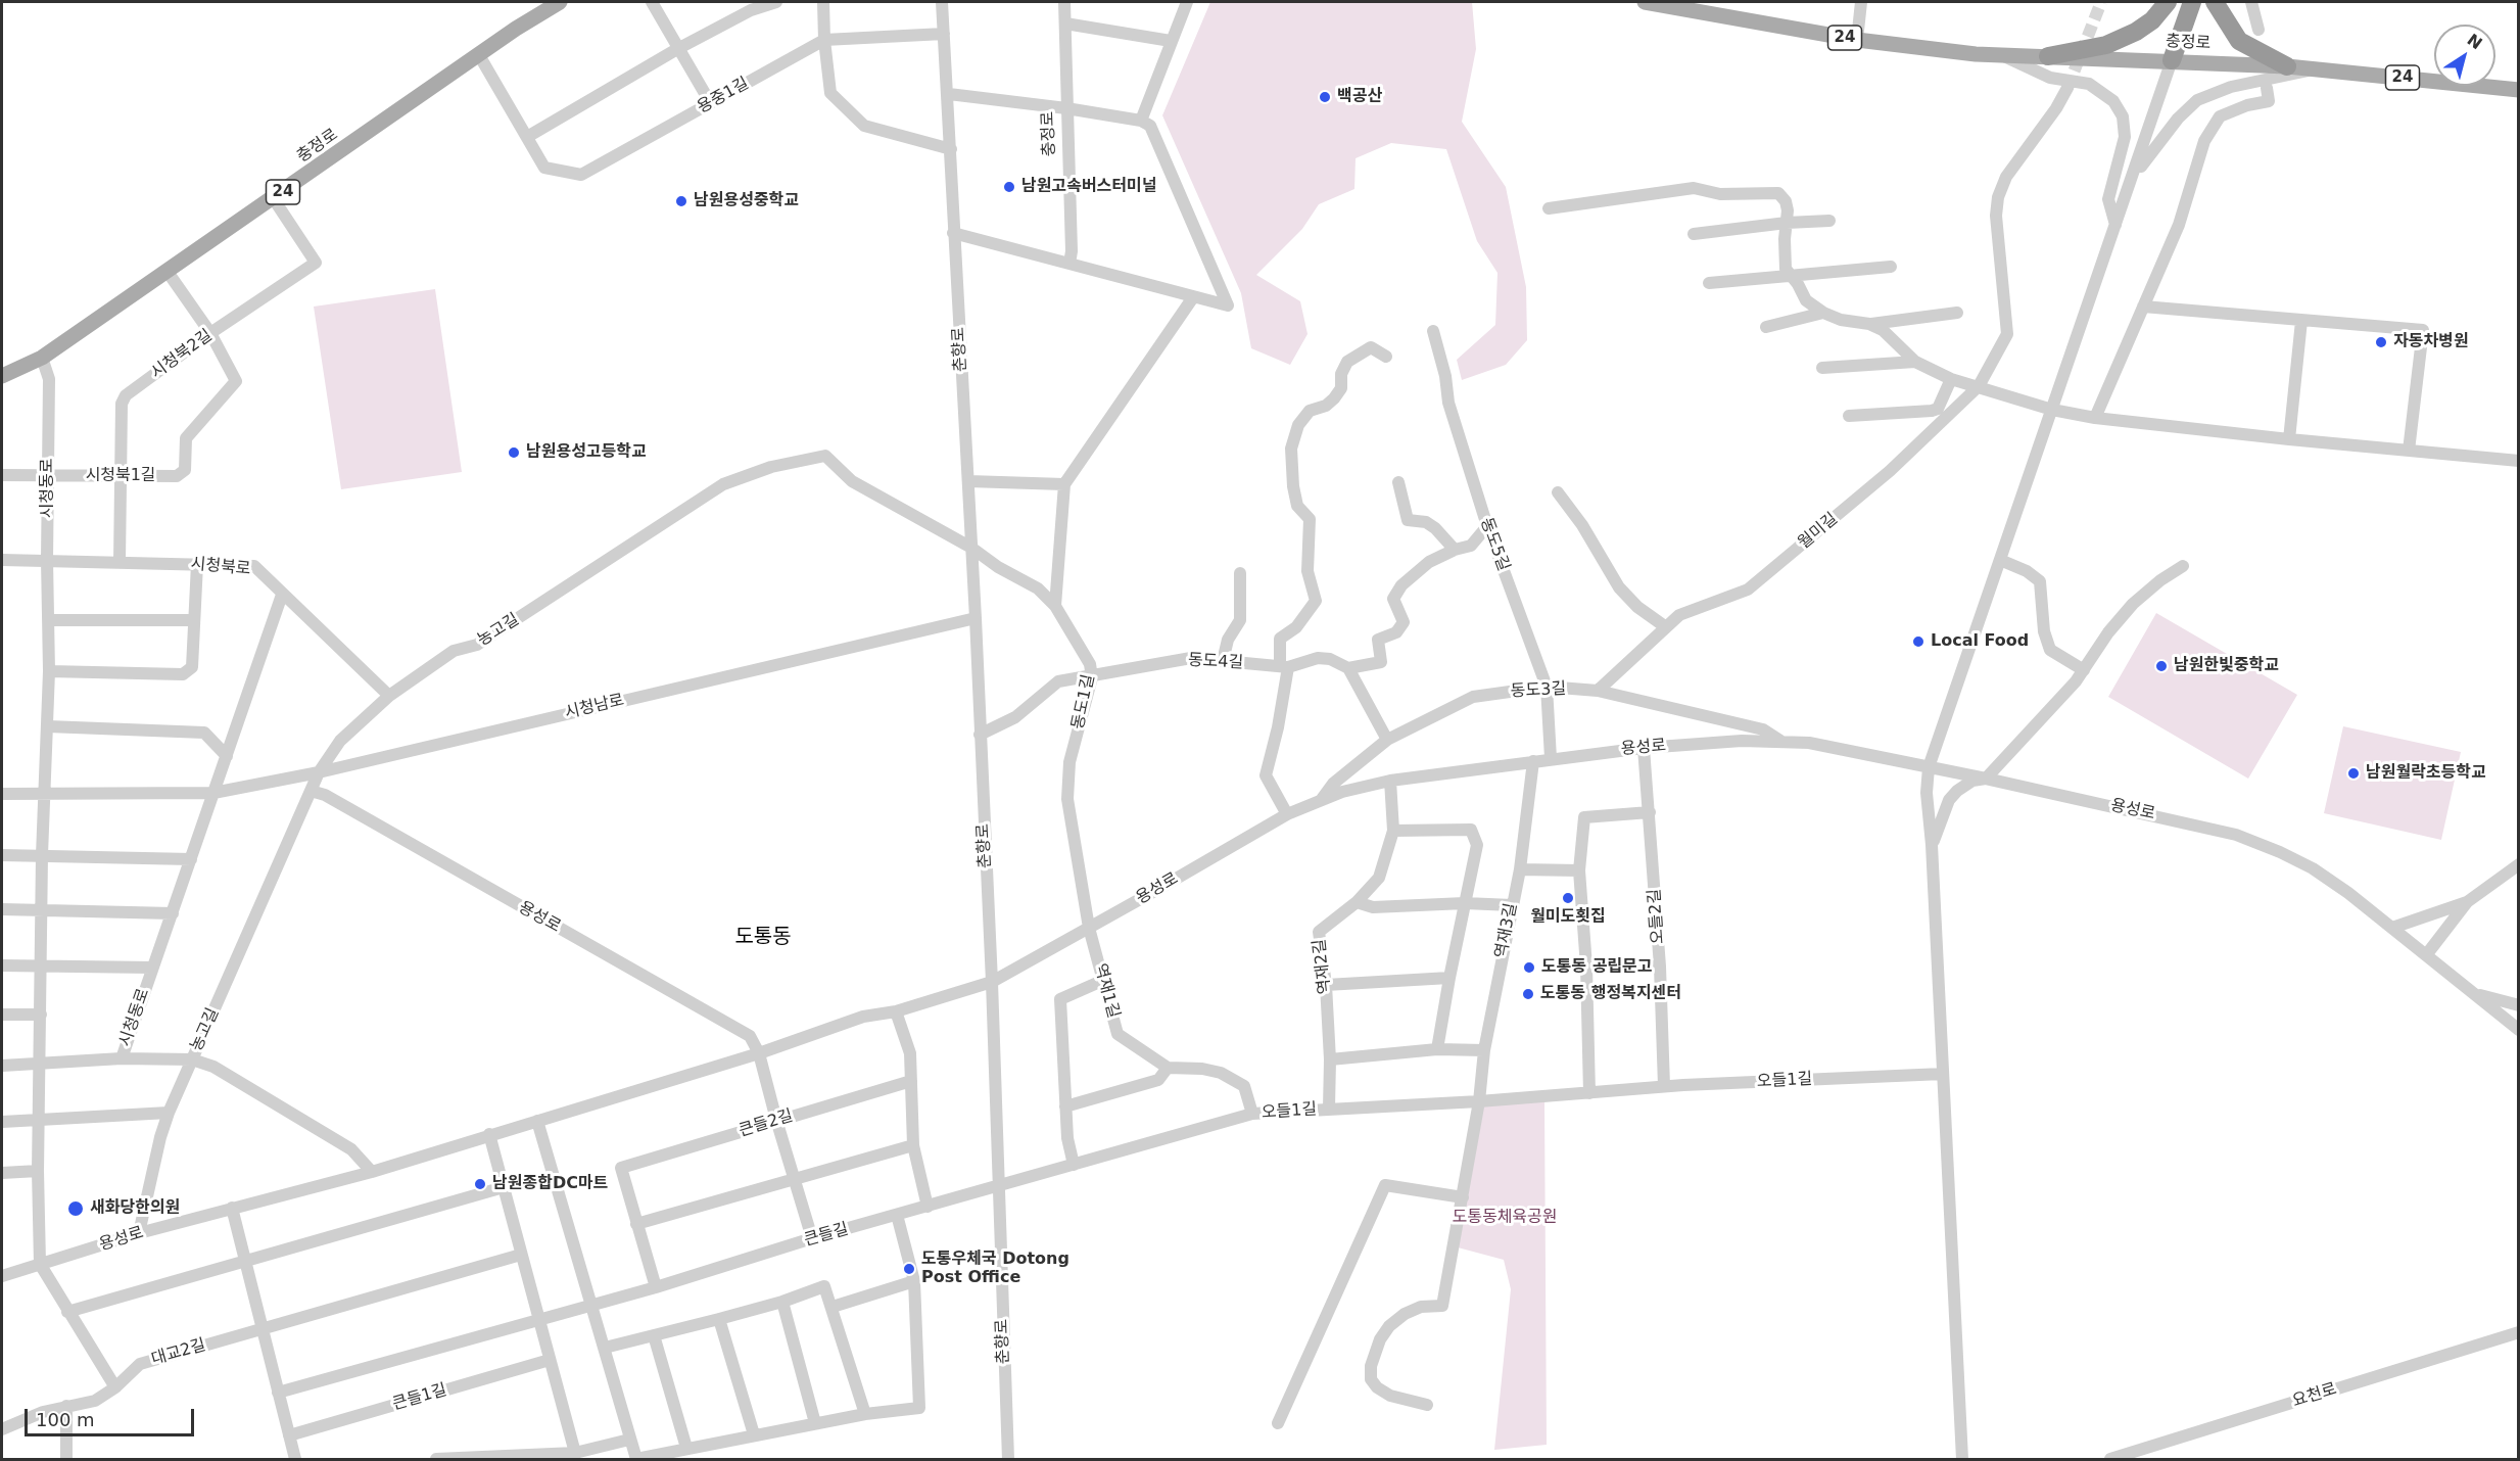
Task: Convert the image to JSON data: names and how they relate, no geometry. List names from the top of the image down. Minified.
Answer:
{"streets":{"main road":["24","충정로"],"street":["용중1길","춘향로","시청북2길","시청북1길","시청동로","월미길","동도5길","시청북로","농고길","동도4길","동도3길","동도1길","시청남로","용성로","오들2길","역재3길","역재2길","역재1길","오들1길","큰들2길","큰들길","대교2길","요천로","큰들1길"]},"crossings":[["충정로","용중1길"],["충정로","시청북2길"],["충정로","시청북1길"],["충정로","시청동로"],["용중1길","춘향로"],["춘향로","농고길"],["춘향로","동도4길"],["춘향로","동도1길"],["춘향로","시청남로"],["춘향로","용성로"],["춘향로","오들1길"],["춘향로","큰들길"],["시청북2길","시청북1길"],["시청북2길","시청북로"],["시청북1길","시청동로"],["시청동로","시청북로"],["시청동로","시청남로"],["시청동로","용성로"],["월미길","동도3길"],["동도5길","동도3길"],["동도5길","용성로"],["시청북로","농고길"],["농고길","동도1길"],["농고길","시청남로"],["농고길","용성로"],["동도4길","동도1길"],["동도3길","용성로"],["동도1길","용성로"],["동도1길","역재1길"],["용성로","오들2길"],["용성로","역재3길"],["용성로","역재2길"],["용성로","역재1길"],["오들2길","오들1길"],["역재3길","오들1길"],["역재2길","오들1길"],["오들1길","큰들길"]],"districts":["도통동"],"parks":["도통동체육공원"],"places":["백공산","남원고속버스터미널","남원용성중학교","자동차병원","남원용성고등학교","Local Food","남원한빛중학교","남원월락초등학교","월미도횟집","도통동 공립문고","도통동 행정복지센터","남원종합DC마트","새화당한의원","도통우체국 Dotong Post Office"],"scale_bar":"100 m","north":"top right"}
